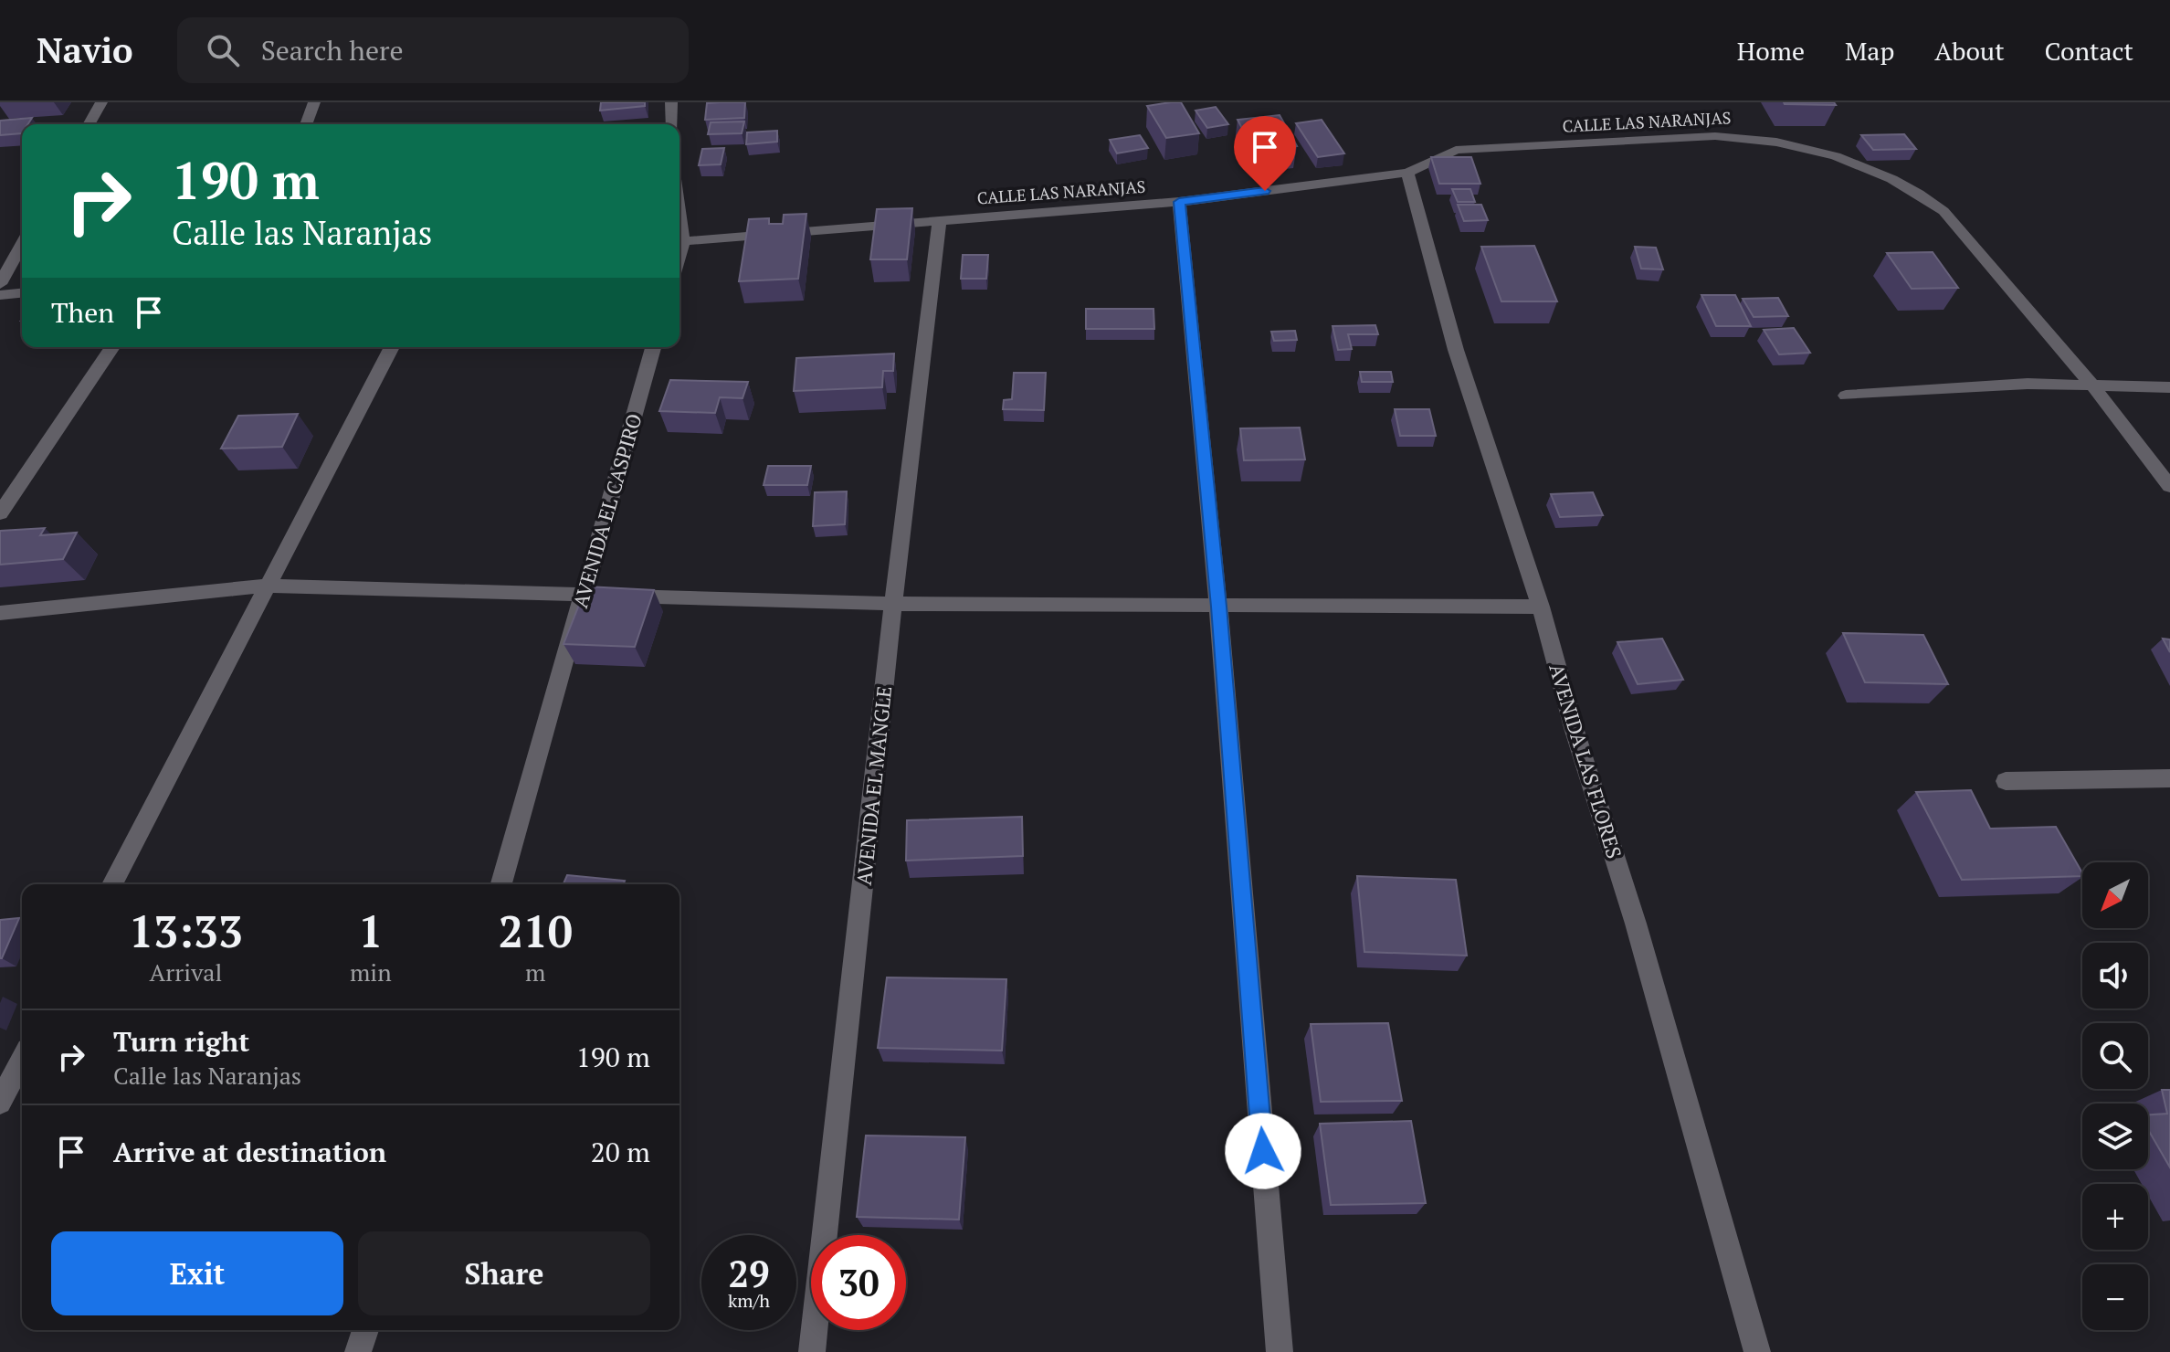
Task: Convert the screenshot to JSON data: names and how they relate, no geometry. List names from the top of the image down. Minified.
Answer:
{"streets":{"street":["CALLE LAS NARANJAS","AVENIDA EL CASPIRO","AVENIDA LAS FLORES","AVENIDA EL MANGLE"]},"crossings":[["CALLE LAS NARANJAS","AVENIDA LAS FLORES"],["CALLE LAS NARANJAS","AVENIDA EL MANGLE"]],"north":"bottom left","page":{"header":"Navio","search":"Search here","nav":["Home","Map","About","Contact"],"turn":["190 m","Calle las Naranjas"],"then":"Then","map_buttons":["+","−"],"eta":["13:33","Arrival","1","min","210","m"],"list":[{"name":"Turn right","note":"Calle las Naranjas","value":"190 m"},{"name":"Arrive at destination","value":"20 m"}],"buttons":["Exit","Share"],"speed":"29 km/h","limit":"30"}}
